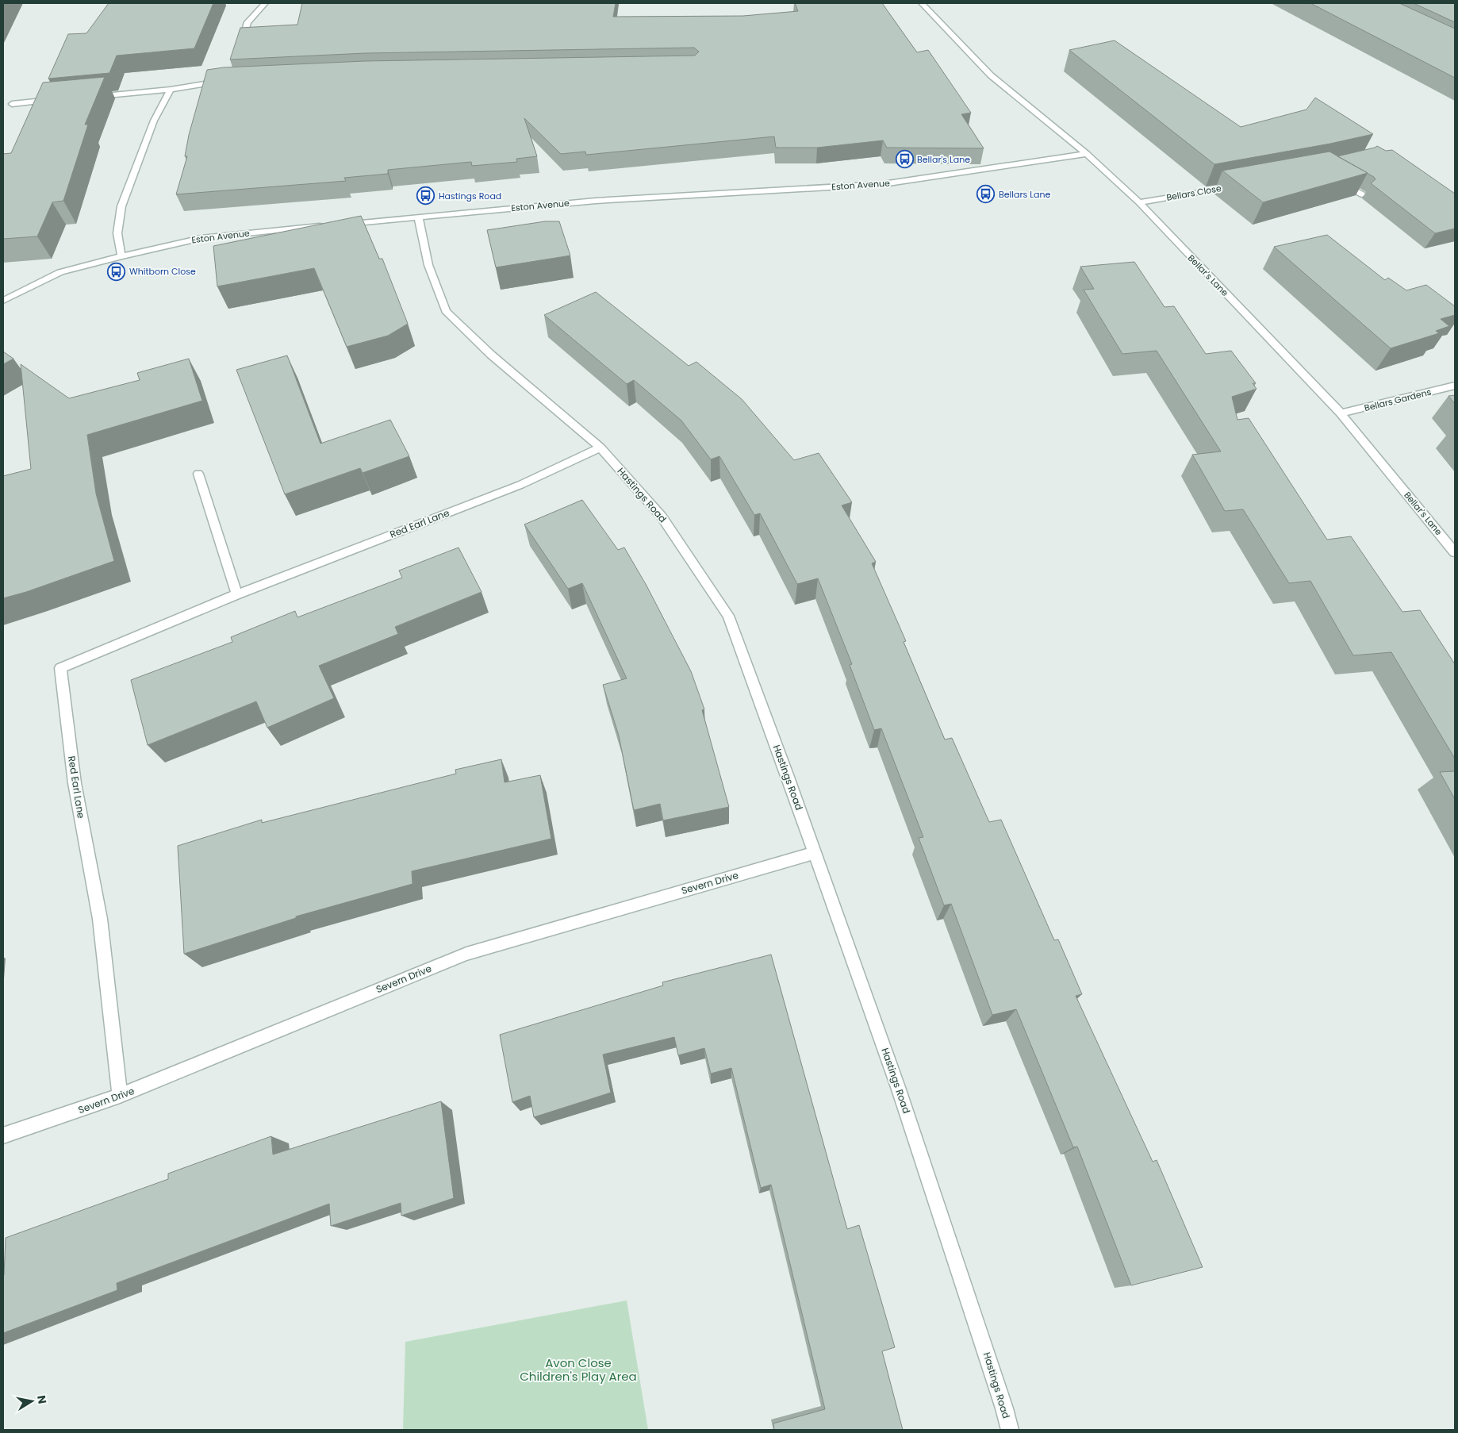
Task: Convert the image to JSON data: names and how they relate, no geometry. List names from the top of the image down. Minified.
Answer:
{"streets":{"street":["Eston Avenue","Bellars Close","Bellar's Lane","Bellars Gardens","Hastings Road","Red Earl Lane","Severn Drive"]},"crossings":[["Eston Avenue","Bellar's Lane"],["Eston Avenue","Hastings Road"],["Bellars Close","Bellar's Lane"],["Bellar's Lane","Bellars Gardens"],["Hastings Road","Red Earl Lane"],["Hastings Road","Severn Drive"],["Red Earl Lane","Severn Drive"]],"parks":["Avon Close Children's Play Area"],"places":{"bus stop":["Bellar's Lane","Bellars Lane","Hastings Road","Whitborn Close"]},"north":"right"}
